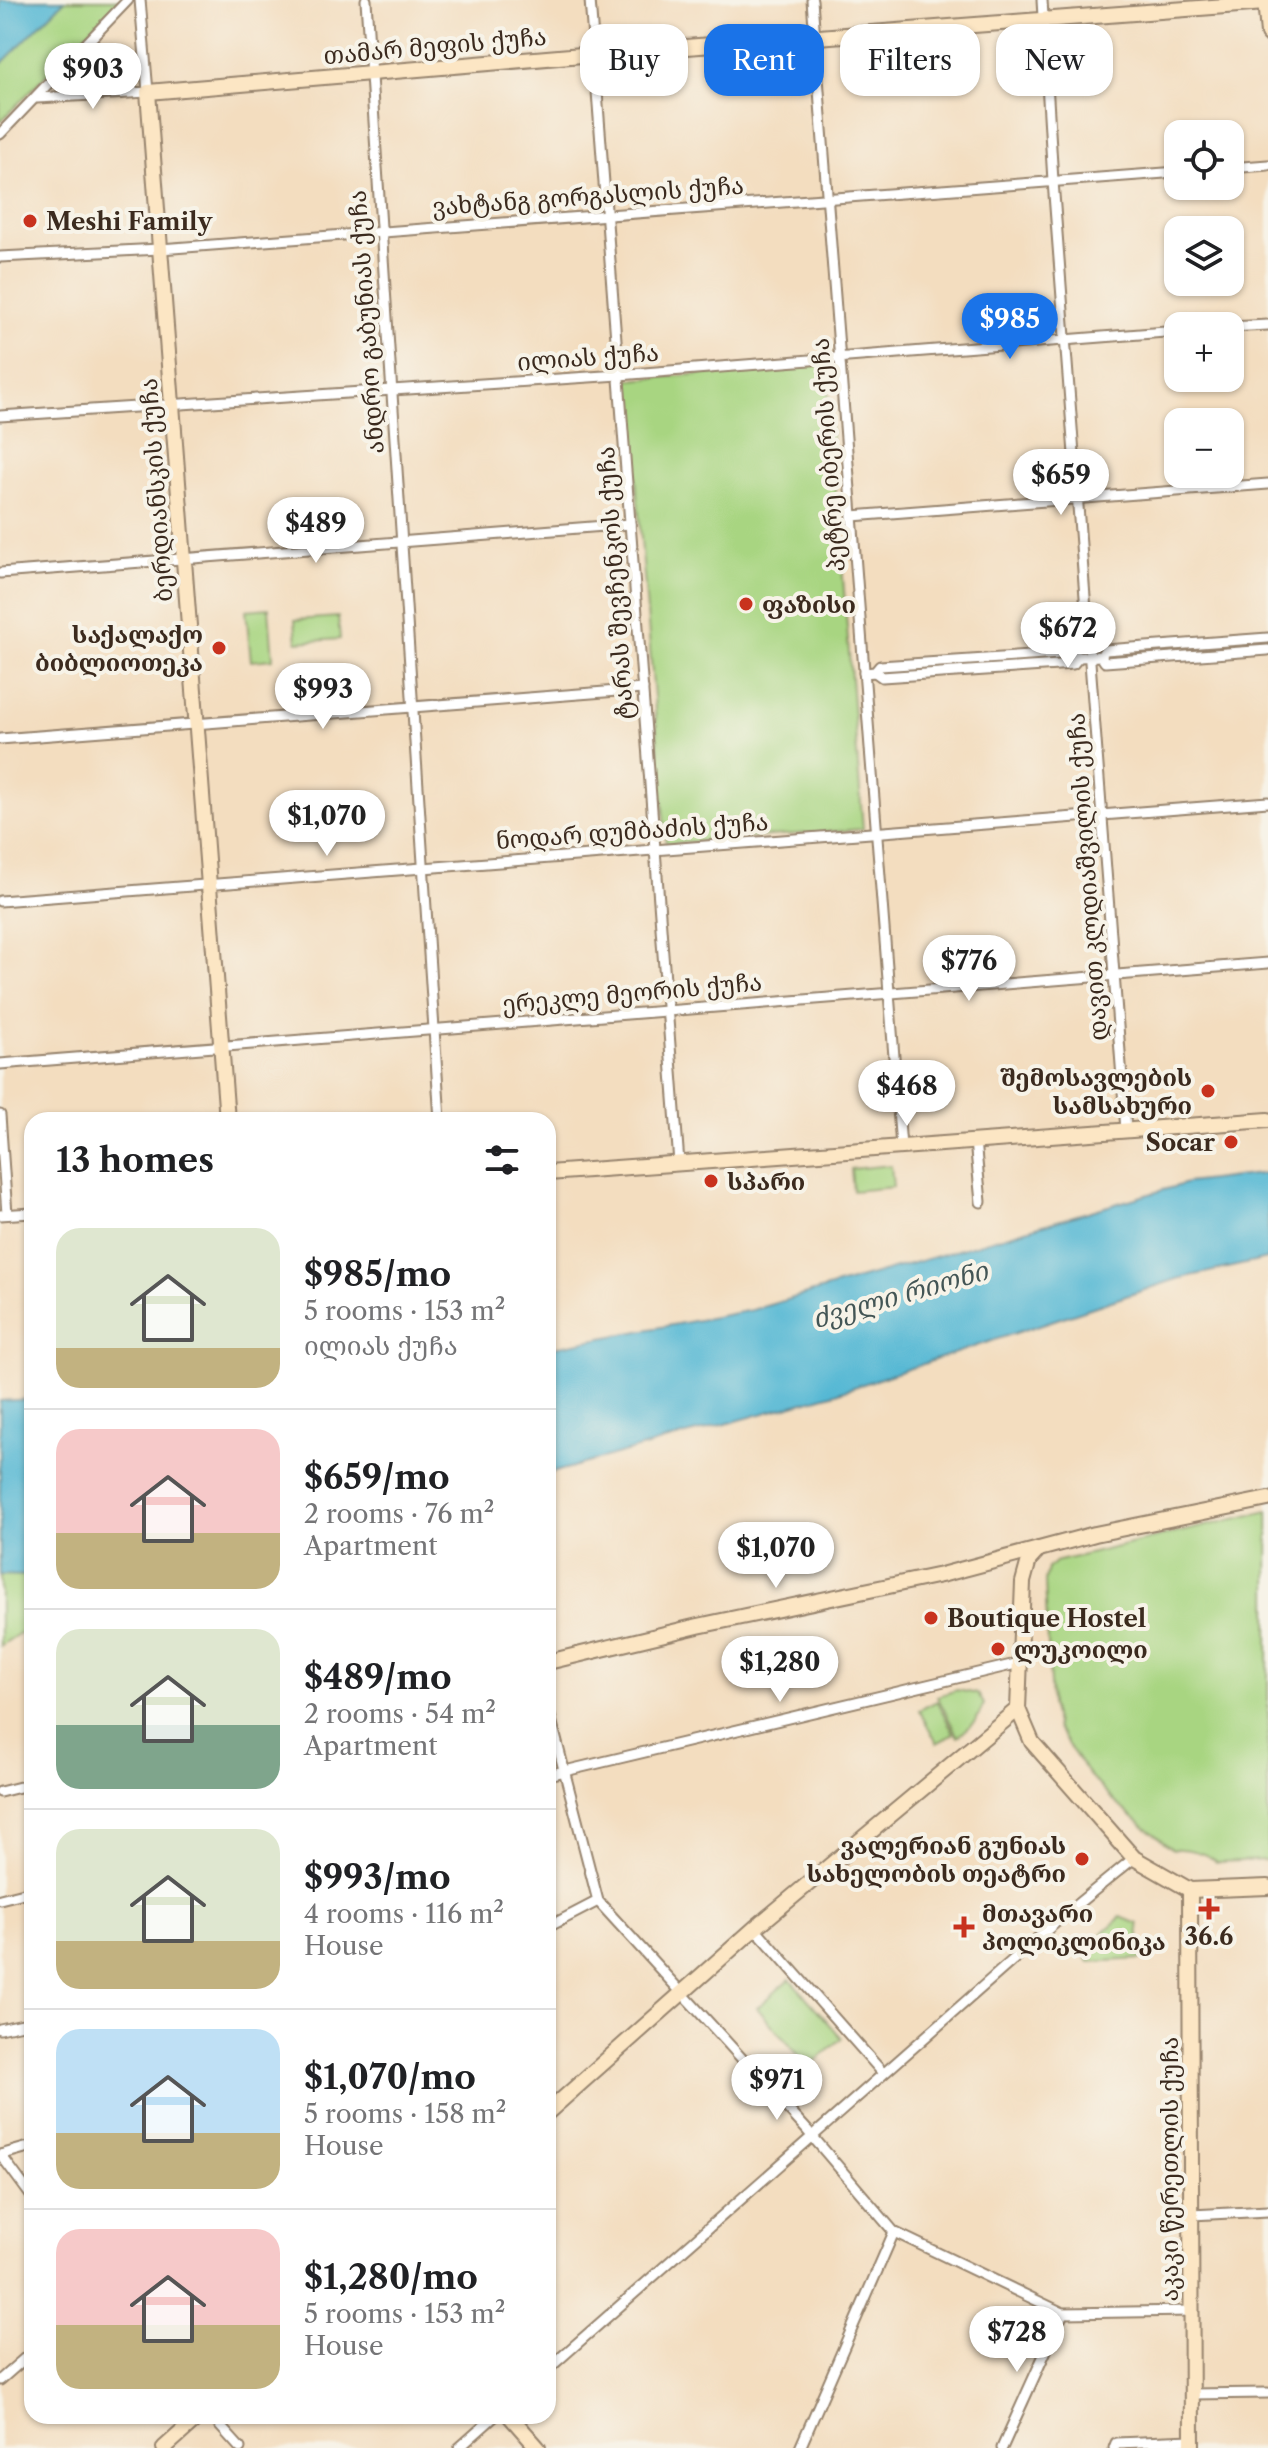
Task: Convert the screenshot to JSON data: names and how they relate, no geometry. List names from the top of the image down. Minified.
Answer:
{"streets":{"street":["თამარ მეფის ქუჩა","ვახტანგ გორგასლის ქუჩა","ანდრო გაბუნიას ქუჩა","ილიას ქუჩა","პეტრე იბერის ქუჩა","ბერდიანსკის ქუჩა","ტარას შევჩენკოს ქუჩა","ნოდარ დუმბაძის ქუჩა","დავით კლდიაშვილის ქუჩა","ერეკლე მეორის ქუჩა","აკაკი წერეთლის ქუჩა"]},"crossings":[["თამარ მეფის ქუჩა","ანდრო გაბუნიას ქუჩა"],["თამარ მეფის ქუჩა","ბერდიანსკის ქუჩა"],["თამარ მეფის ქუჩა","დავით კლდიაშვილის ქუჩა"],["ვახტანგ გორგასლის ქუჩა","ანდრო გაბუნიას ქუჩა"],["ვახტანგ გორგასლის ქუჩა","პეტრე იბერის ქუჩა"],["ვახტანგ გორგასლის ქუჩა","ბერდიანსკის ქუჩა"],["ვახტანგ გორგასლის ქუჩა","ტარას შევჩენკოს ქუჩა"],["ვახტანგ გორგასლის ქუჩა","დავით კლდიაშვილის ქუჩა"],["ანდრო გაბუნიას ქუჩა","ილიას ქუჩა"],["ანდრო გაბუნიას ქუჩა","ნოდარ დუმბაძის ქუჩა"],["ანდრო გაბუნიას ქუჩა","ერეკლე მეორის ქუჩა"],["ილიას ქუჩა","პეტრე იბერის ქუჩა"],["ილიას ქუჩა","ბერდიანსკის ქუჩა"],["ილიას ქუჩა","ტარას შევჩენკოს ქუჩა"],["ილიას ქუჩა","დავით კლდიაშვილის ქუჩა"],["პეტრე იბერის ქუჩა","ნოდარ დუმბაძის ქუჩა"],["პეტრე იბერის ქუჩა","ერეკლე მეორის ქუჩა"],["ბერდიანსკის ქუჩა","ნოდარ დუმბაძის ქუჩა"],["ბერდიანსკის ქუჩა","ერეკლე მეორის ქუჩა"],["ტარას შევჩენკოს ქუჩა","ნოდარ დუმბაძის ქუჩა"],["ტარას შევჩენკოს ქუჩა","ერეკლე მეორის ქუჩა"],["ნოდარ დუმბაძის ქუჩა","დავით კლდიაშვილის ქუჩა"],["დავით კლდიაშვილის ქუჩა","ერეკლე მეორის ქუჩა"]],"water":["ძველი რიონი"],"places":{"other":["Meshi Family","ფაზისი","საქალაქო ბიბლიოთეკა","შემოსავლების სამსახური","Socar","სპარი","Boutique Hostel","ლუკოილი","ვალერიან გუნიას სახელობის თეატრი"],"health":["36.6","მთავარი პოლიკლინიკა"]},"page":{"chip":["Buy","Rent","Filters","New"],"price":["$903","$985","$659","$489","$672","$993","$1,070","$776","$468","$1,070","$1,280","$971","$728"],"map_buttons":["+","−"],"heading":"13 homes","list":[{"name":"$985/mo","note":"5 rooms · 153 m² · ილიას ქუჩა"},{"name":"$659/mo","note":"2 rooms · 76 m² · Apartment"},{"name":"$489/mo","note":"2 rooms · 54 m² · Apartment"},{"name":"$993/mo","note":"4 rooms · 116 m² · House"},{"name":"$1,070/mo","note":"5 rooms · 158 m² · House"},{"name":"$1,280/mo","note":"5 rooms · 153 m² · House"}]}}
